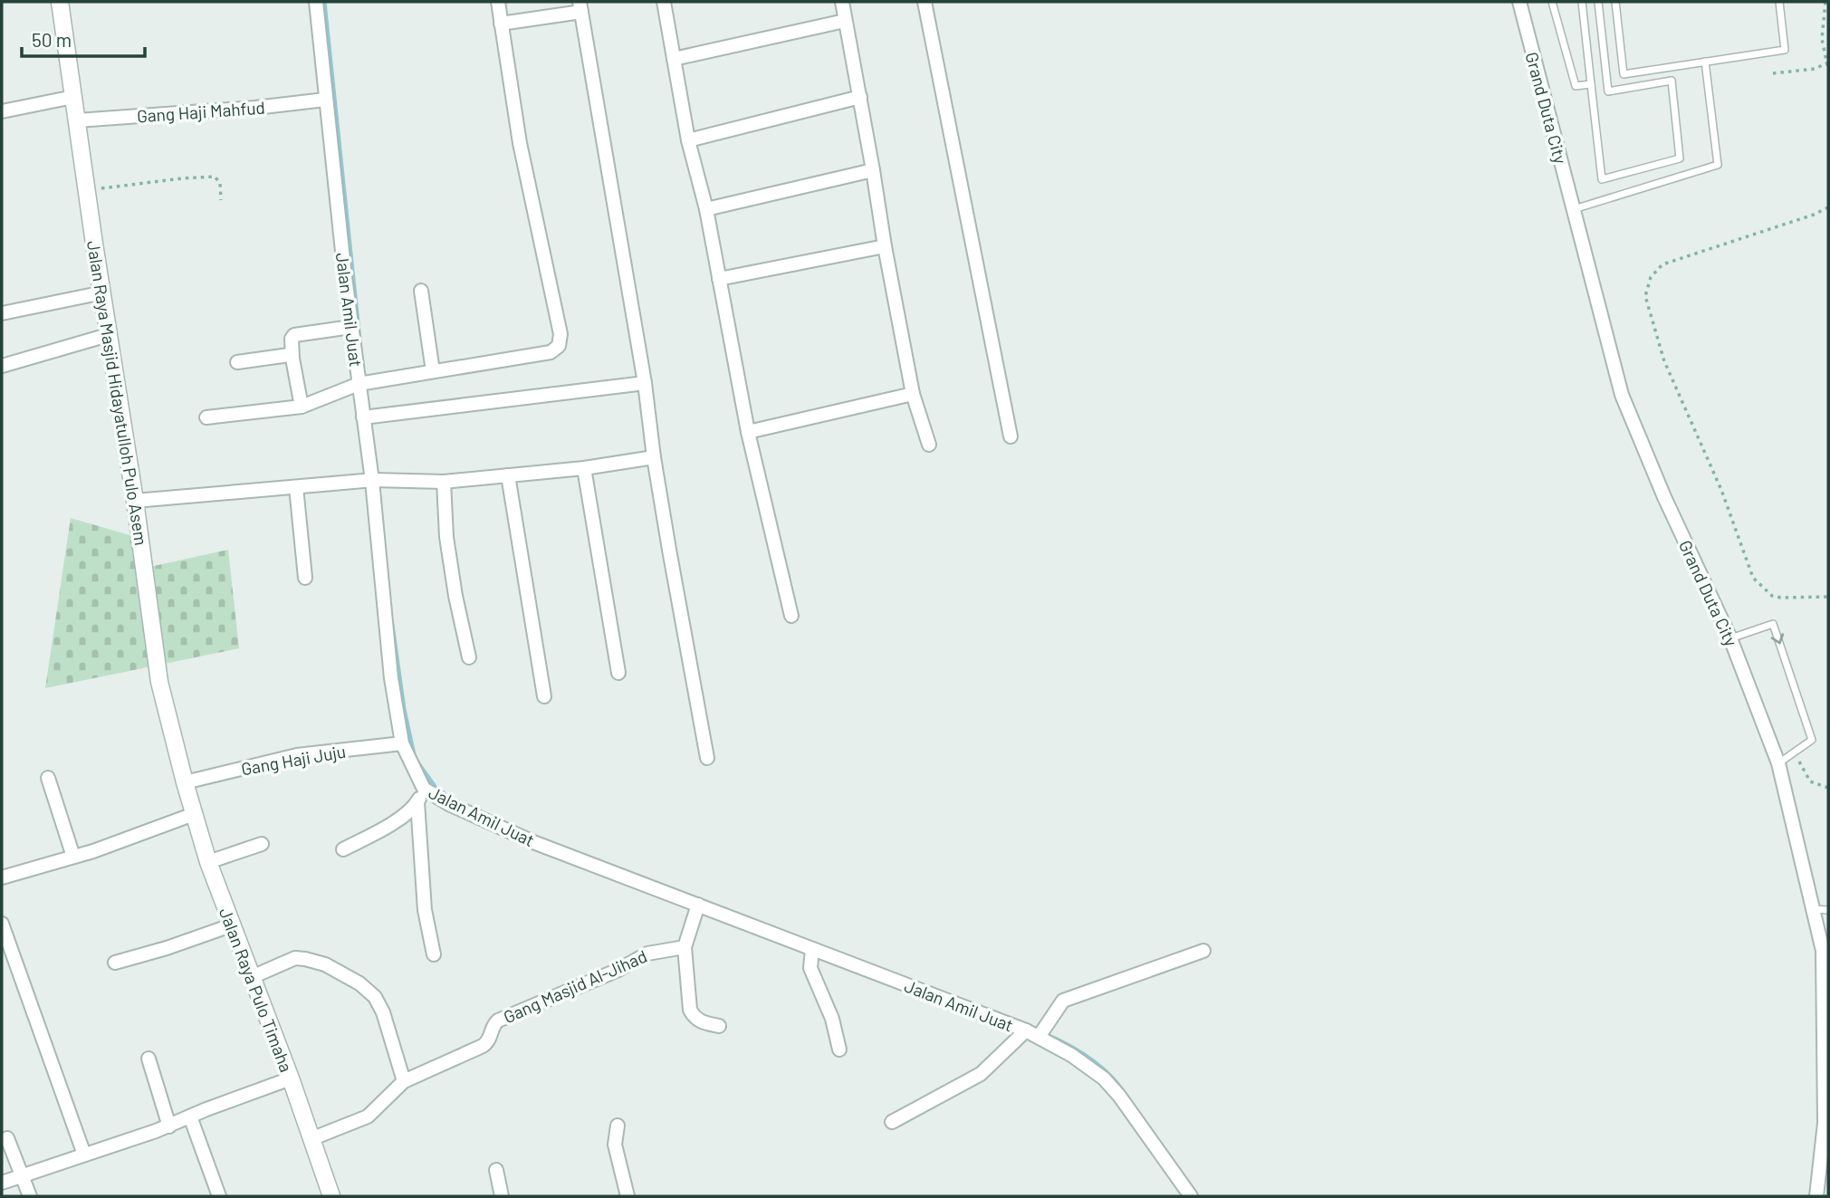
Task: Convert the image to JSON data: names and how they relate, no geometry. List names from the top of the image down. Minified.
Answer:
{"streets":{"street":["Grand Duta City","Gang Haji Mahfud","Jalan Amil Juat","Jalan Raya Masjid Hidayatulloh Pulo Asem","Gang Haji Juju","Gang Masjid Al-Jihad","Jalan Raya Pulo Timaha"]},"crossings":[["Gang Haji Mahfud","Jalan Amil Juat"],["Gang Haji Mahfud","Jalan Raya Masjid Hidayatulloh Pulo Asem"],["Jalan Amil Juat","Gang Haji Juju"],["Jalan Raya Masjid Hidayatulloh Pulo Asem","Gang Haji Juju"],["Jalan Raya Masjid Hidayatulloh Pulo Asem","Jalan Raya Pulo Timaha"],["Gang Haji Juju","Jalan Raya Pulo Timaha"],["Gang Masjid Al-Jihad","Jalan Raya Pulo Timaha"]],"scale_bar":"50 m"}
